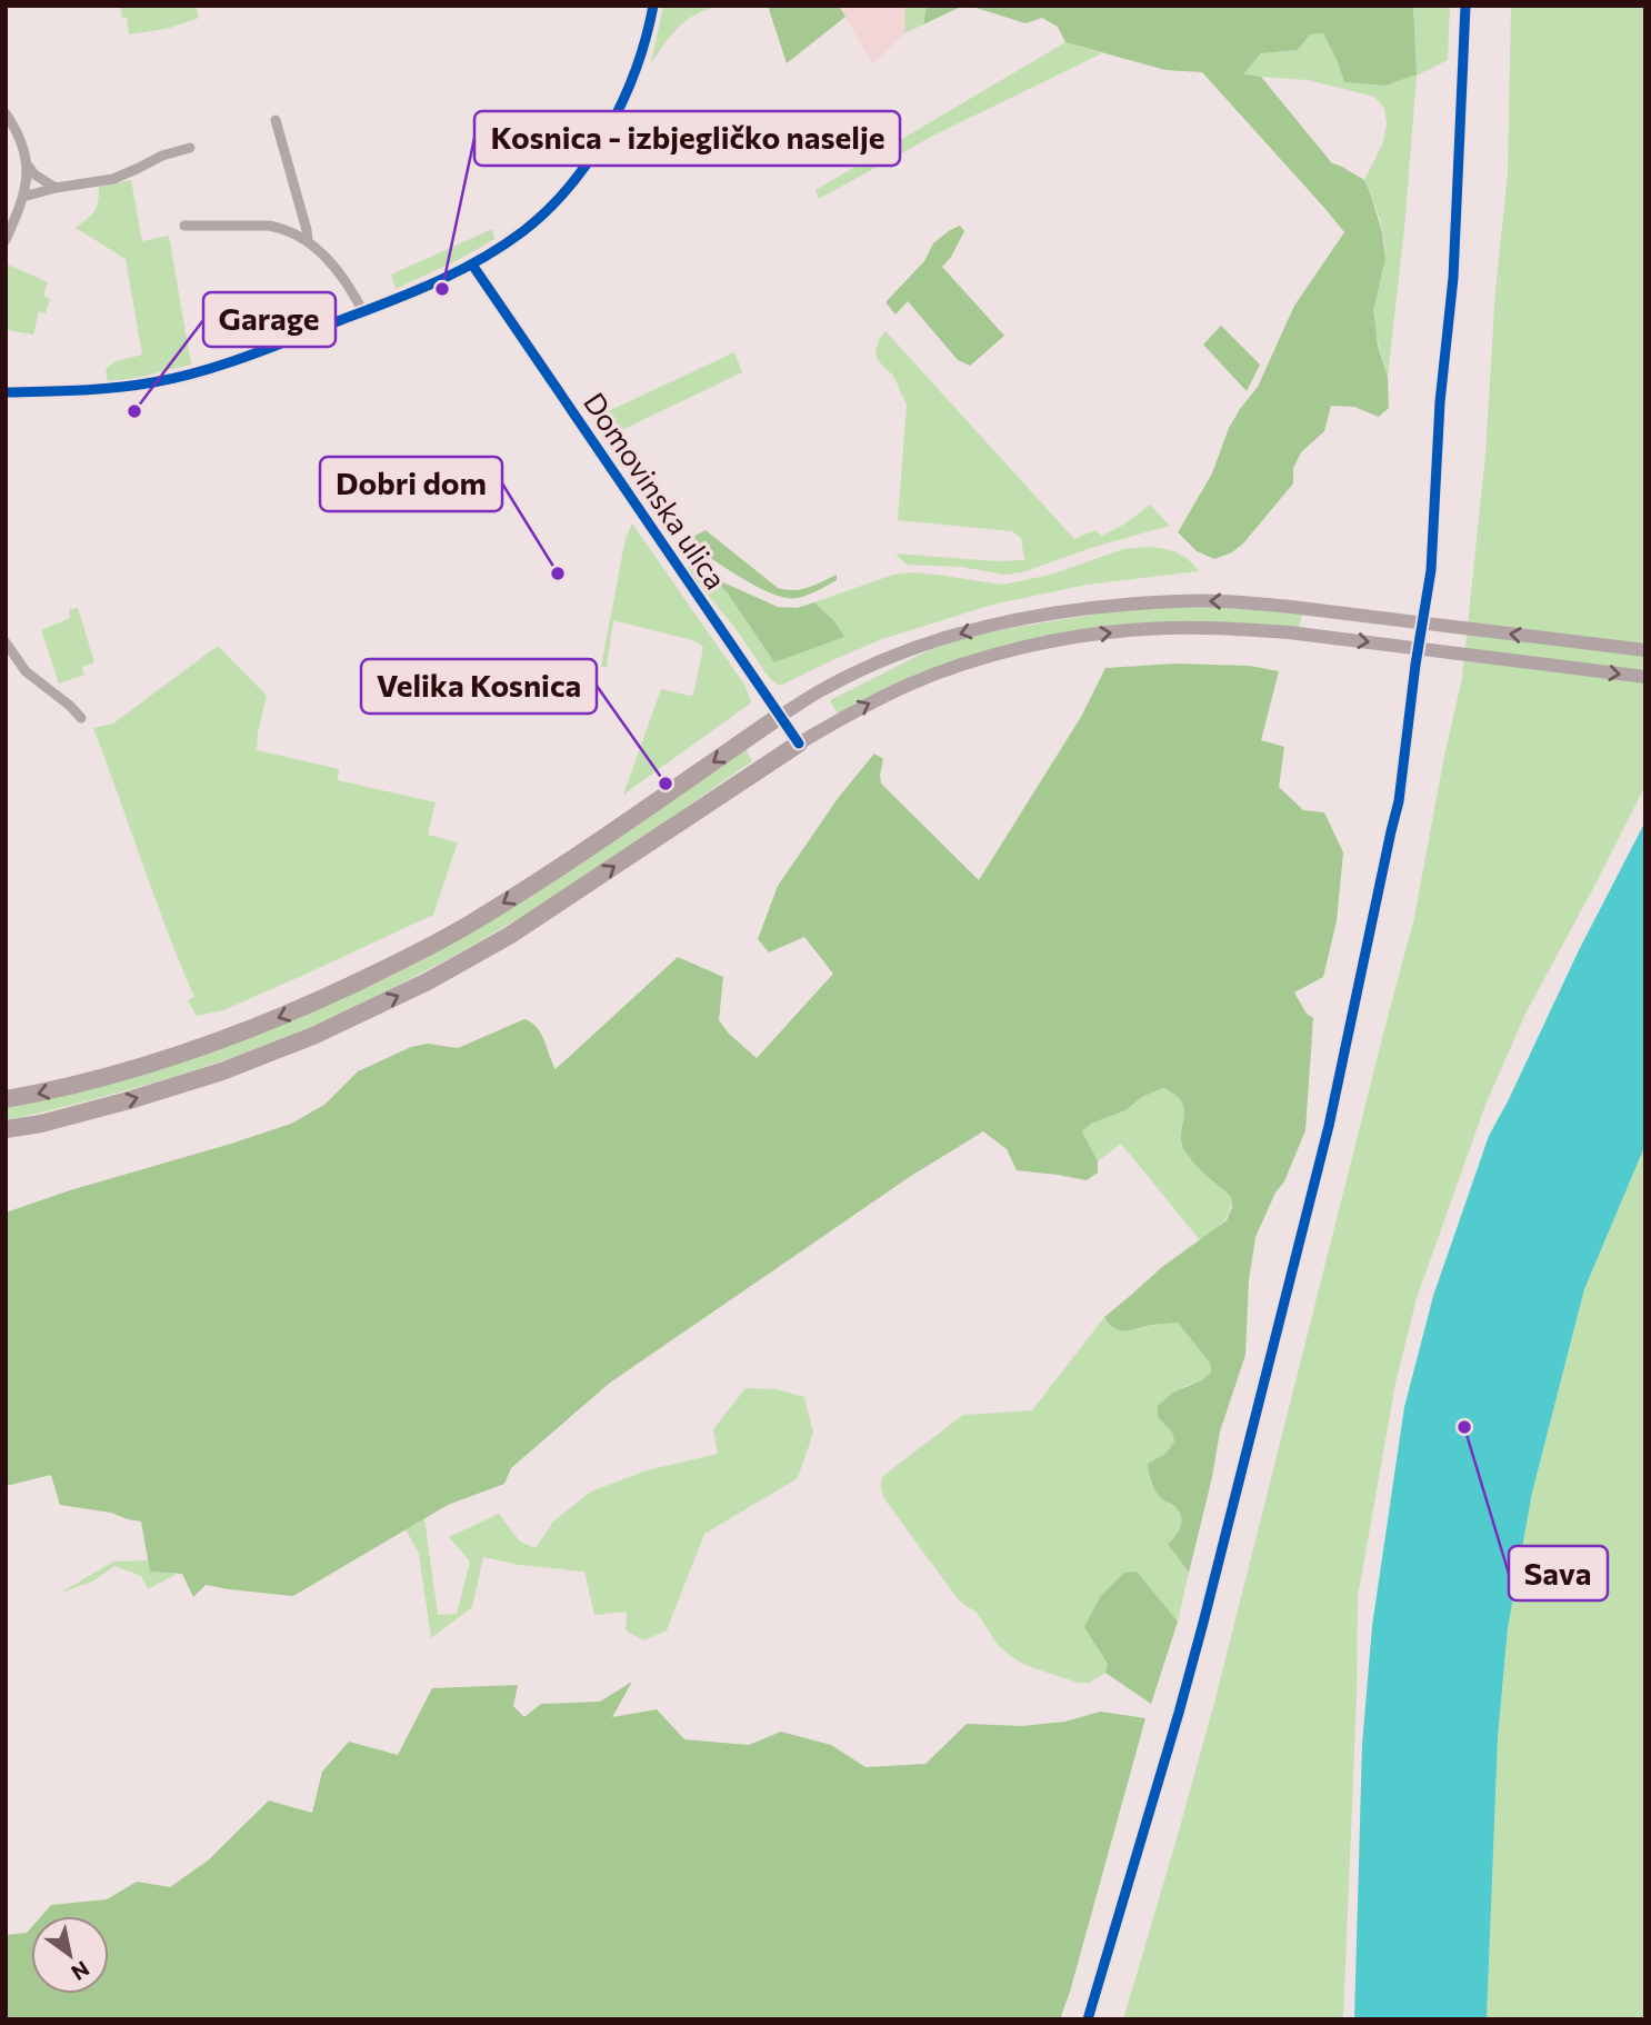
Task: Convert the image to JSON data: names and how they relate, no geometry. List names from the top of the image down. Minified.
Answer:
{"streets":{"main road":["Domovinska ulica"]},"places":["Kosnica - izbjegličko naselje","Garage","Dobri dom","Velika Kosnica","Sava"],"north":"bottom right"}
